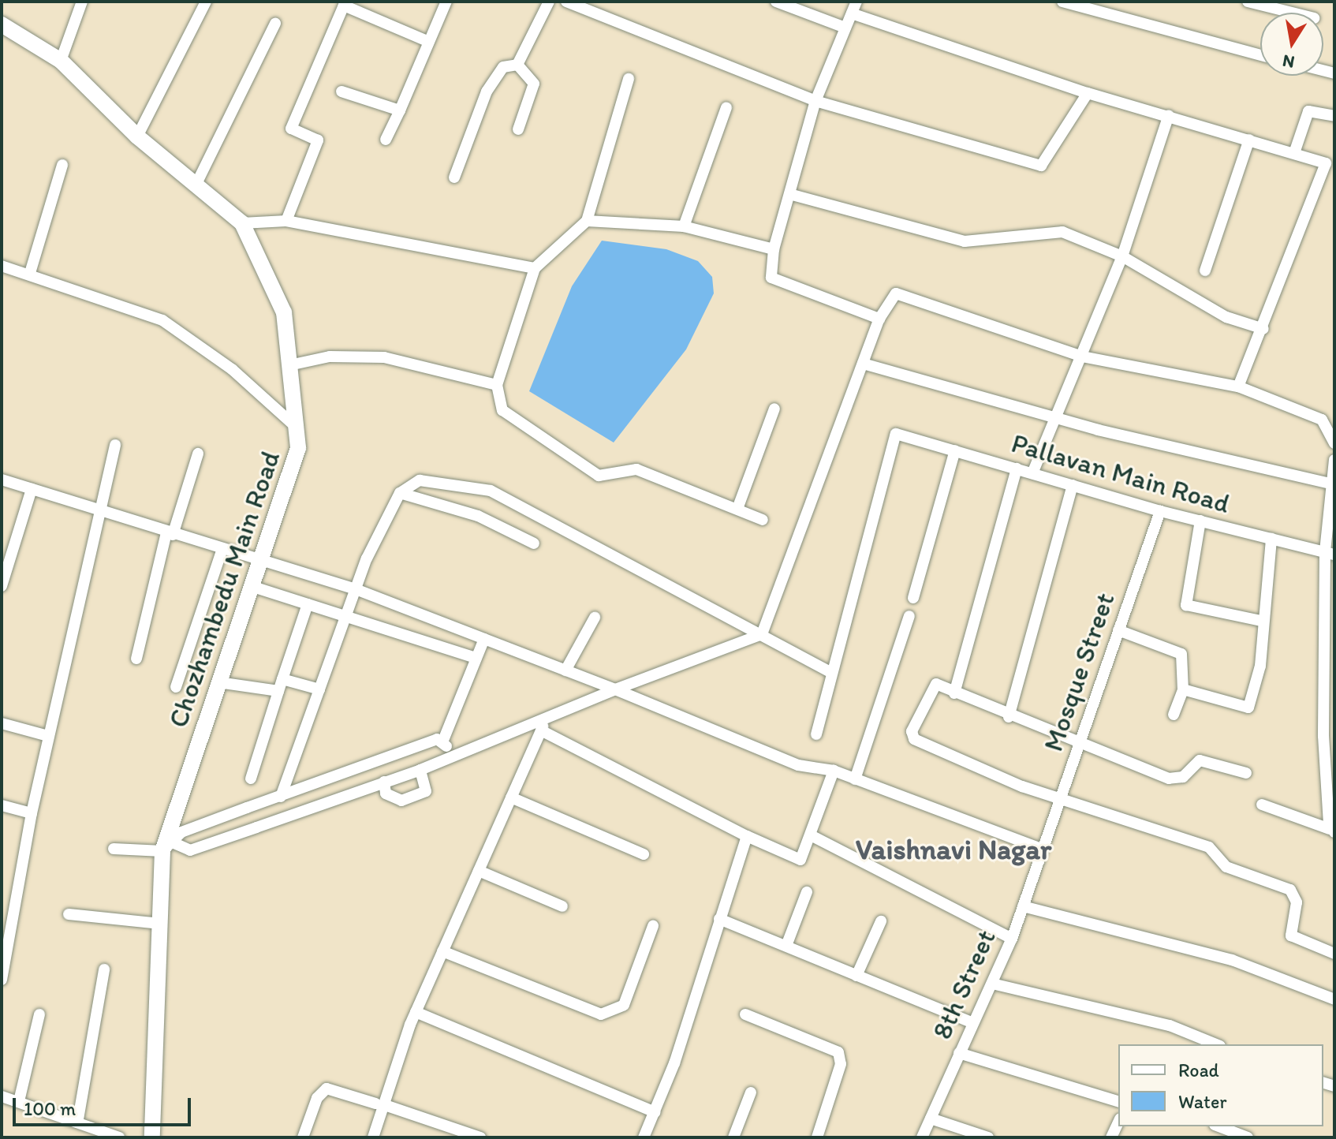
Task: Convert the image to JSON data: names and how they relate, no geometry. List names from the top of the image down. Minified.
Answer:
{"streets":{"street":["Pallavan Main Road","Chozhambedu Main Road","Mosque Street","8th Street"]},"crossings":[["Pallavan Main Road","Mosque Street"],["Mosque Street","8th Street"]],"districts":["Vaishnavi Nagar"],"legend":["Road","Water"],"scale_bar":"100 m","north":"bottom"}
